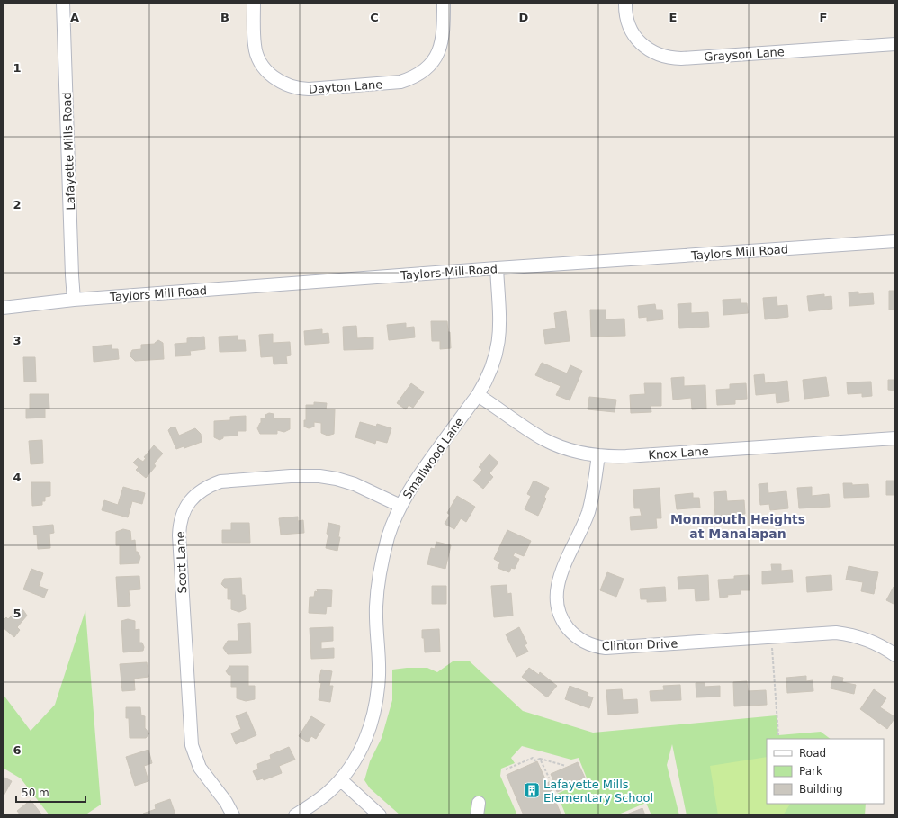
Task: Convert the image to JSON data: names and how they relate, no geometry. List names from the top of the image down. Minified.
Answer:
{"streets":{"street":["Grayson Lane","Dayton Lane","Lafayette Mills Road","Taylors Mill Road","Knox Lane","Smallwood Lane","Scott Lane","Clinton Drive"]},"crossings":[["Lafayette Mills Road","Taylors Mill Road"],["Taylors Mill Road","Smallwood Lane"],["Knox Lane","Smallwood Lane"],["Knox Lane","Clinton Drive"],["Smallwood Lane","Scott Lane"]],"districts":["Monmouth Heights at Manalapan"],"places":{"building":["Lafayette Mills Elementary School"]},"legend":["Road","Park","Building"],"scale_bar":"50 m","grid":{"columns":["A","B","C","D","E","F"],"rows":["1","2","3","4","5","6"]}}
